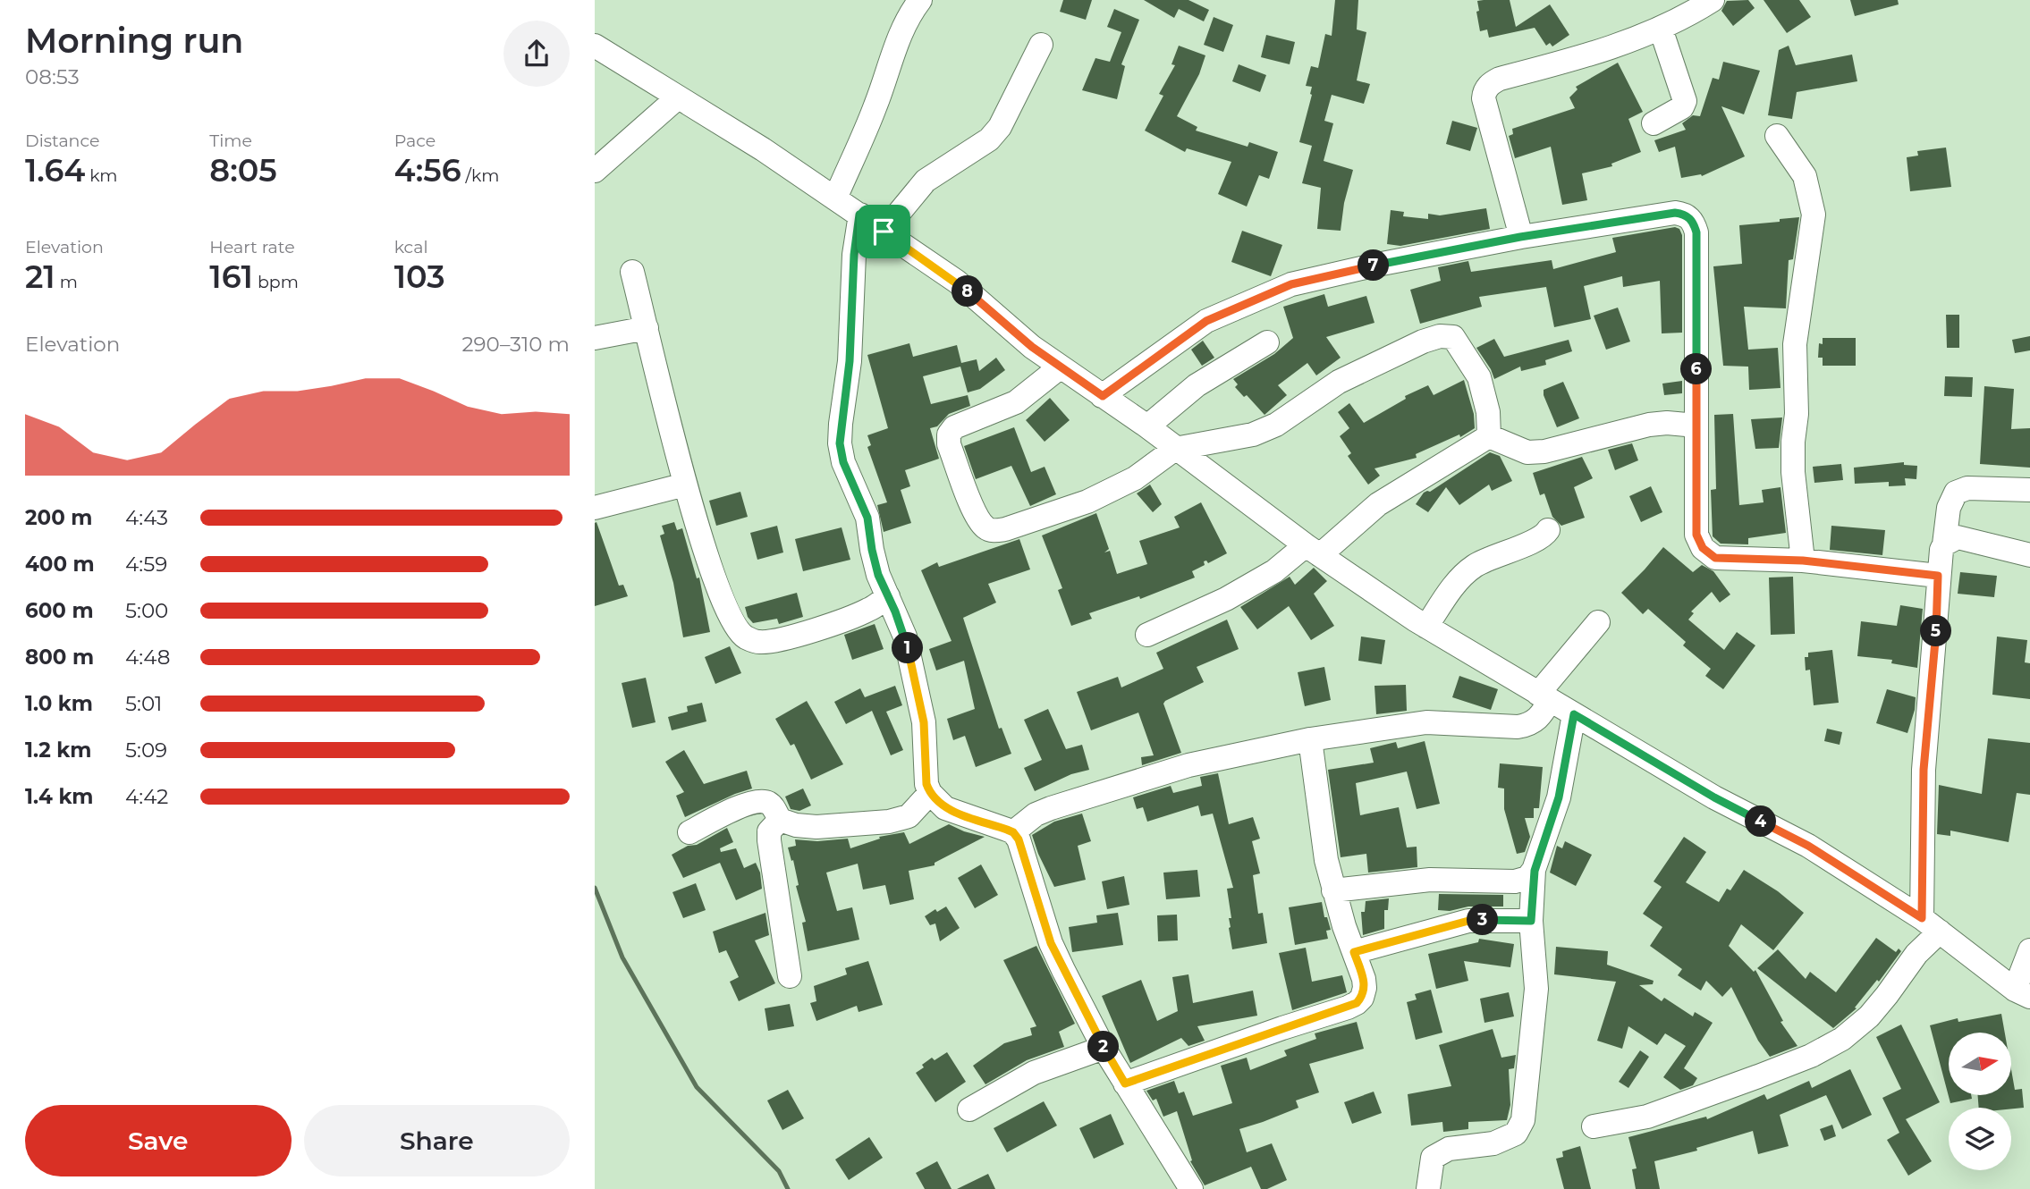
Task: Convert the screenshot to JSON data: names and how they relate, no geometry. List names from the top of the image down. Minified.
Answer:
{"north":"right","page":{"heading":["Morning run","08:53"],"stats":[["Distance","1.64 km"],["Time","8:05"],["Pace","4:56 /km"],["Elevation","21 m"],["Heart rate","161 bpm"],["kcal","103"]],"pins":["7","8","6","5","1","4","3","2"],"chart":["Elevation","290–310 m"],"list":[{"name":"200 m","note":"4:43"},{"name":"400 m","note":"4:59"},{"name":"600 m","note":"5:00"},{"name":"800 m","note":"4:48"},{"name":"1.0 km","note":"5:01"},{"name":"1.2 km","note":"5:09"},{"name":"1.4 km","note":"4:42"}],"buttons":["Save","Share"]}}
